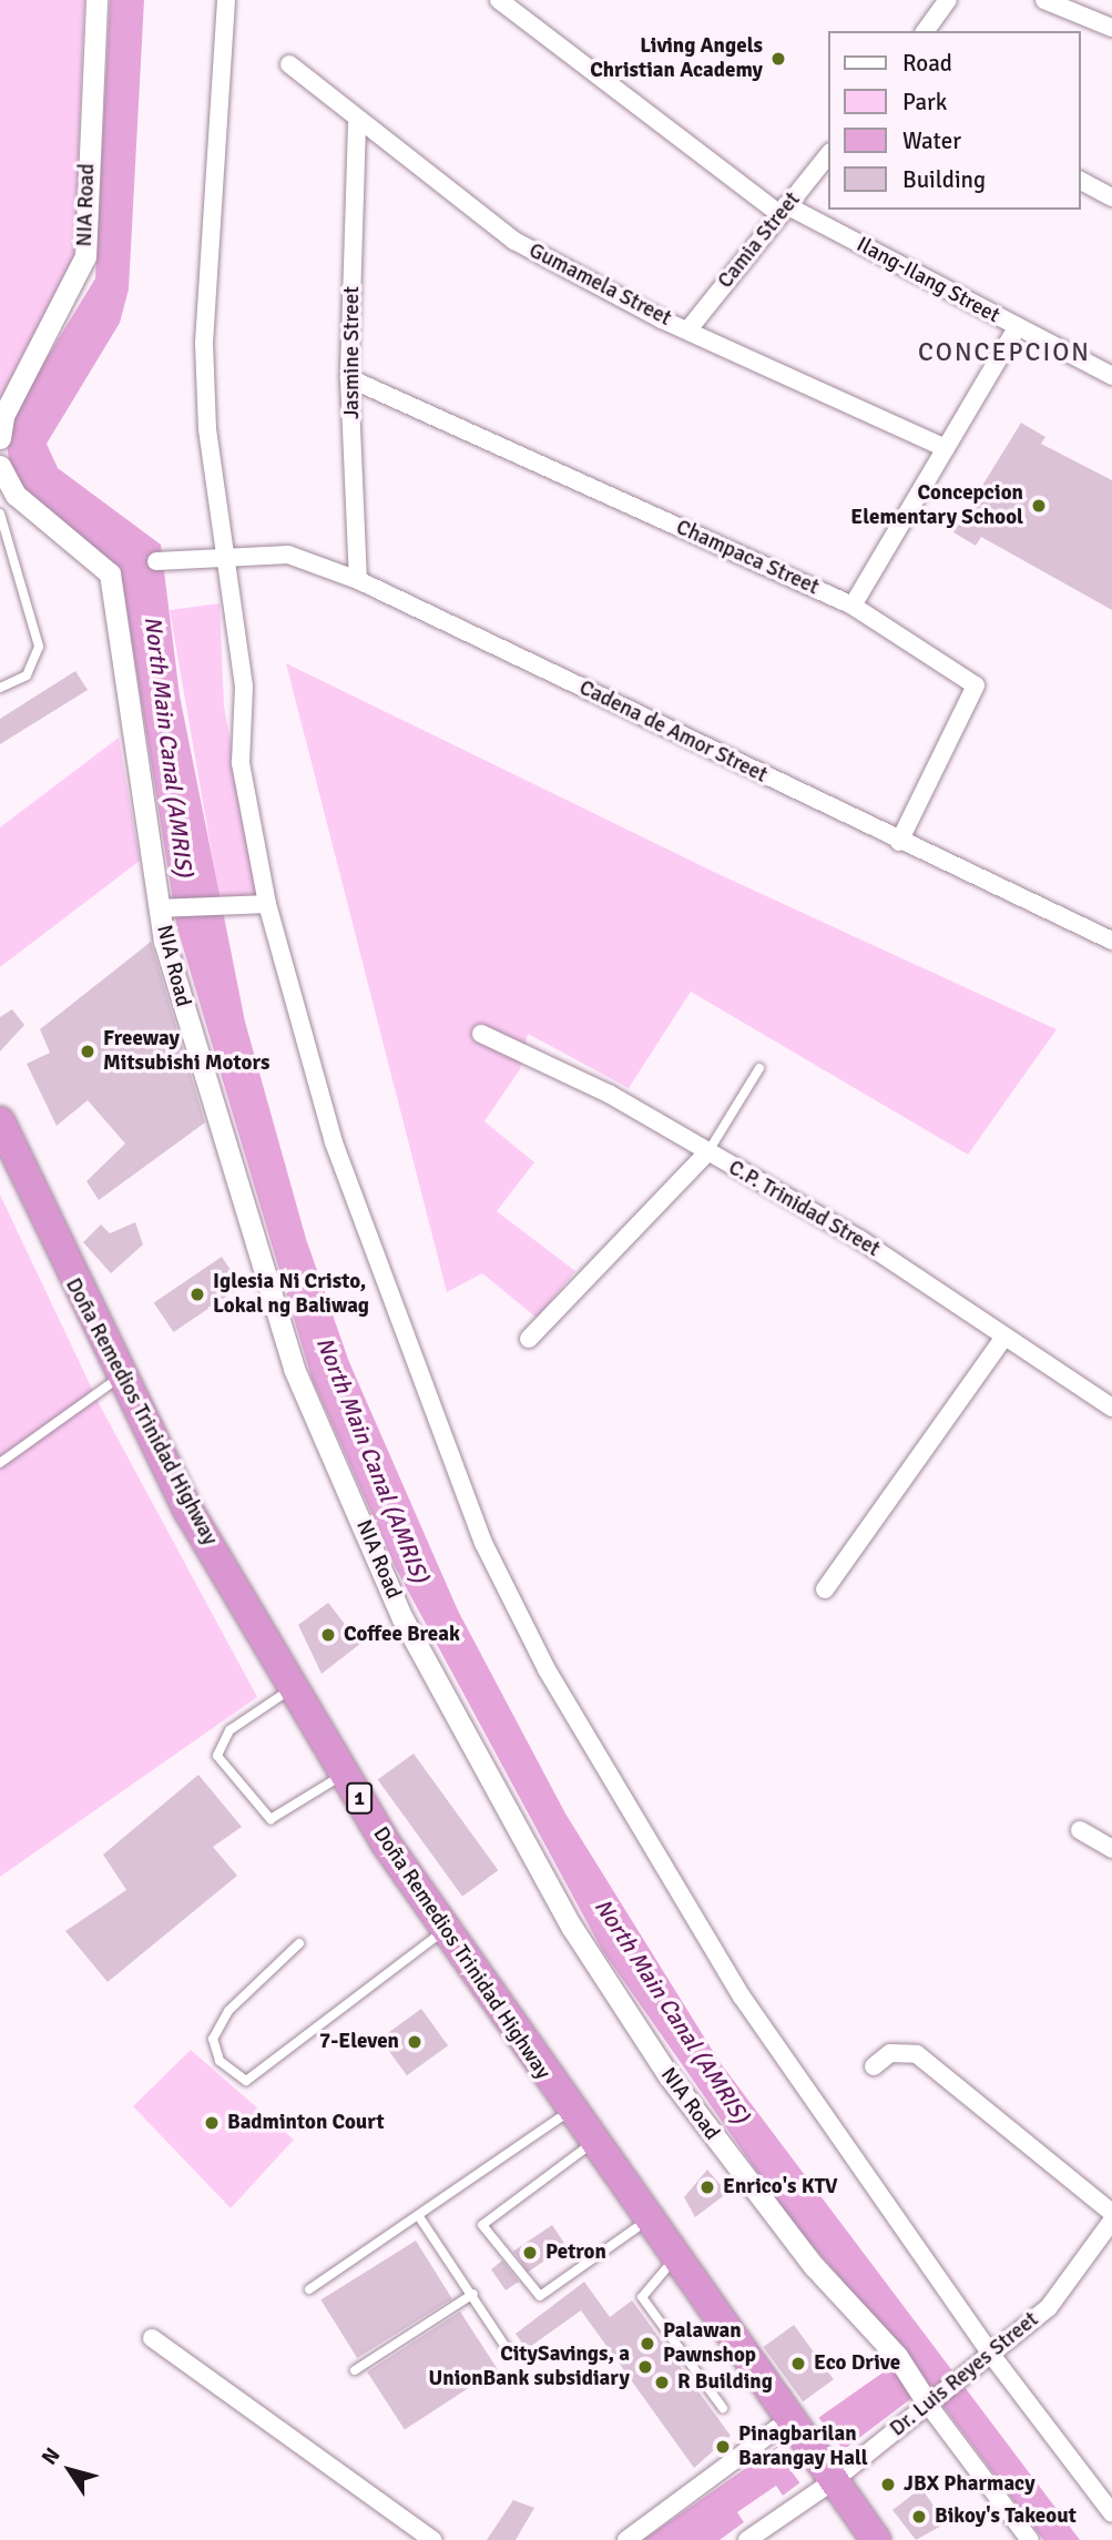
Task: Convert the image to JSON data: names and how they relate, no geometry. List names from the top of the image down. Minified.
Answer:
{"streets":{"highway":["Doña Remedios Trinidad Highway","1"],"street":["NIA Road","Camia Street","Ilang-Ilang Street","Gumamela Street","Jasmine Street","Champaca Street","Cadena de Amor Street","C.P. Trinidad Street","Dr. Luis Reyes Street"]},"crossings":[["NIA Road","Dr. Luis Reyes Street"],["Camia Street","Ilang-Ilang Street"],["Camia Street","Gumamela Street"],["Gumamela Street","Jasmine Street"],["Jasmine Street","Champaca Street"],["Jasmine Street","Cadena de Amor Street"],["Champaca Street","Cadena de Amor Street"],["Doña Remedios Trinidad Highway","Dr. Luis Reyes Street"]],"districts":["CONCEPCION"],"water":["North Main Canal (AMRIS)"],"places":["Living Angels Christian Academy","Concepcion Elementary School","Freeway Mitsubishi Motors","Iglesia Ni Cristo, Lokal ng Baliwag","Coffee Break","7-Eleven","Badminton Court","Enrico's KTV","Petron","Palawan Pawnshop","Eco Drive","CitySavings, a UnionBank subsidiary","R Building","Pinagbarilan Barangay Hall","JBX Pharmacy","Bikoy's Takeout"],"legend":["Road","Park","Water","Building"],"north":"top left"}
